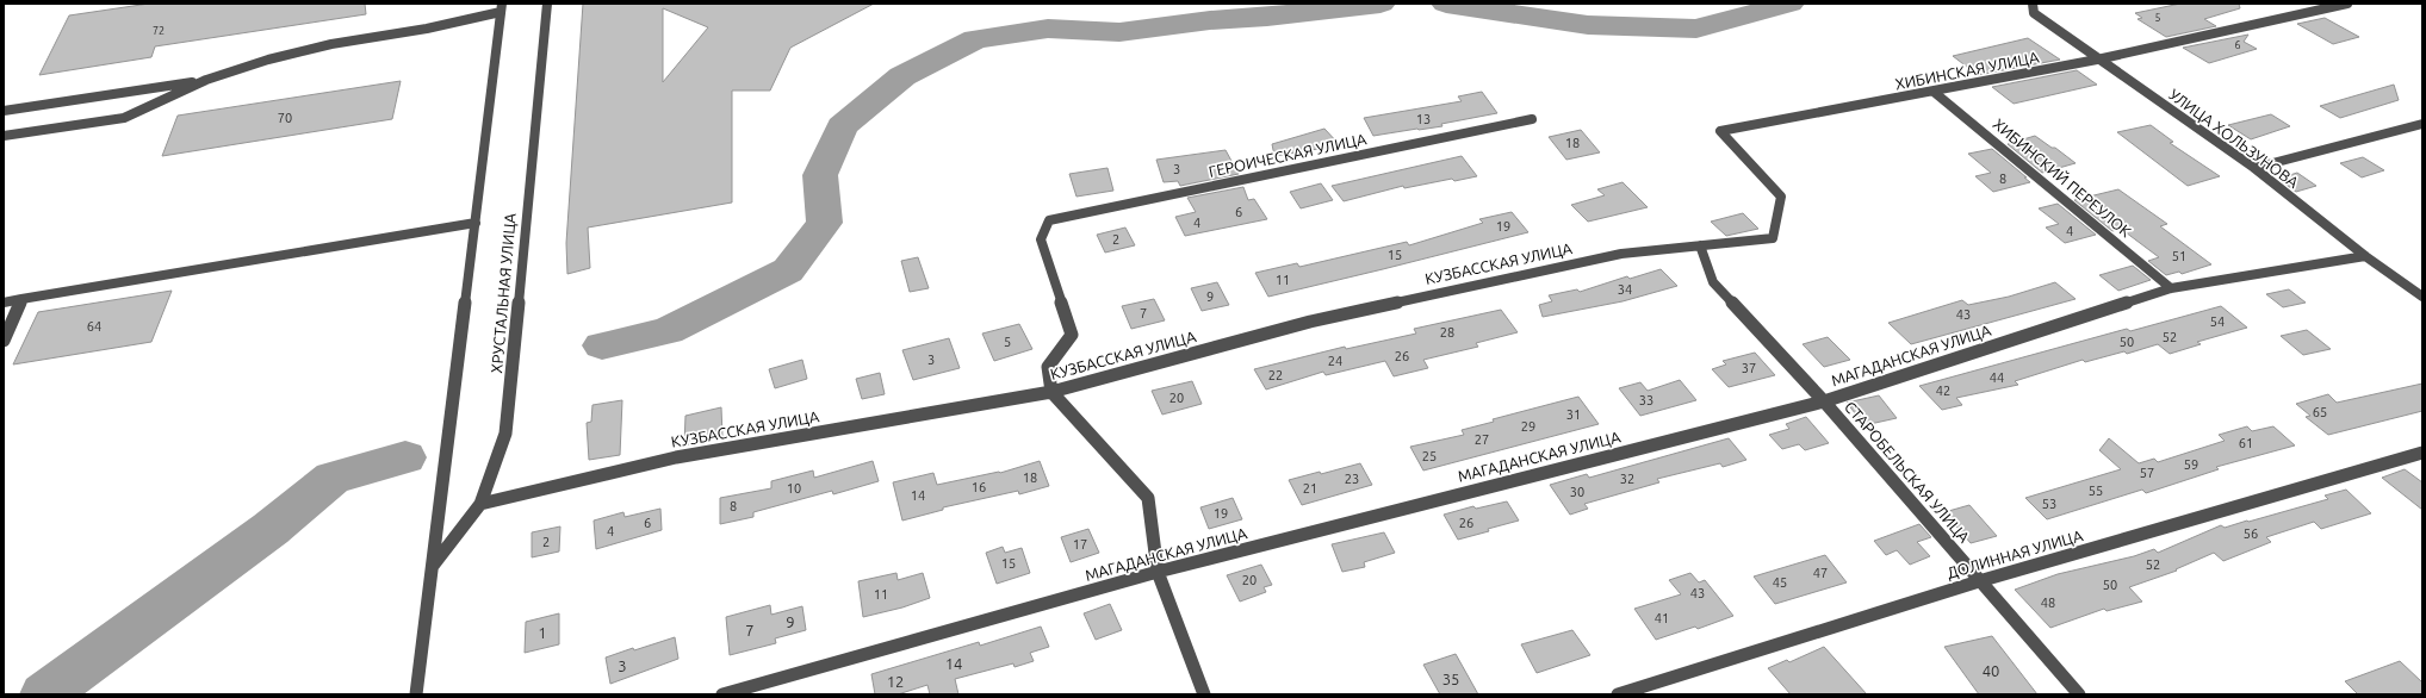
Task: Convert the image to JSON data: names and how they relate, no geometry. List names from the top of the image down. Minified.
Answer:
{"streets":{"street":["ХИБИНСКАЯ УЛИЦА","УЛИЦА ХОЛЬЗУНОВА","ГЕРОИЧЕСКАЯ УЛИЦА","ХИБИНСКИЙ ПЕРЕУЛОК","КУЗБАССКАЯ УЛИЦА","ХРУСТАЛЬНАЯ УЛИЦА","МАГАДАНСКАЯ УЛИЦА","СТАРОБЕЛЬСКАЯ УЛИЦА","ДОЛИННАЯ УЛИЦА"]},"crossings":[["ХИБИНСКАЯ УЛИЦА","УЛИЦА ХОЛЬЗУНОВА"],["ХИБИНСКАЯ УЛИЦА","ХИБИНСКИЙ ПЕРЕУЛОК"],["ХИБИНСКАЯ УЛИЦА","КУЗБАССКАЯ УЛИЦА"],["УЛИЦА ХОЛЬЗУНОВА","МАГАДАНСКАЯ УЛИЦА"],["ГЕРОИЧЕСКАЯ УЛИЦА","КУЗБАССКАЯ УЛИЦА"],["ХИБИНСКИЙ ПЕРЕУЛОК","МАГАДАНСКАЯ УЛИЦА"],["КУЗБАССКАЯ УЛИЦА","ХРУСТАЛЬНАЯ УЛИЦА"],["КУЗБАССКАЯ УЛИЦА","СТАРОБЕЛЬСКАЯ УЛИЦА"],["МАГАДАНСКАЯ УЛИЦА","СТАРОБЕЛЬСКАЯ УЛИЦА"],["СТАРОБЕЛЬСКАЯ УЛИЦА","ДОЛИННАЯ УЛИЦА"]],"house_numbers":["5","72","6","70","13","18","3","8","6","4","19","4","2","15","51","11","34","9","7","43","54","64","28","52","5","50","26","3","24","37","22","44","42","20","33","65","31","29","27","61","25","59","57","18","23","32","16","10","21","55","30","14","53","8","19","6","26","4","56","2","17","15","52","47","20","45","50","43","11","48","41","9","7","1","14","3","40","35","12"]}
